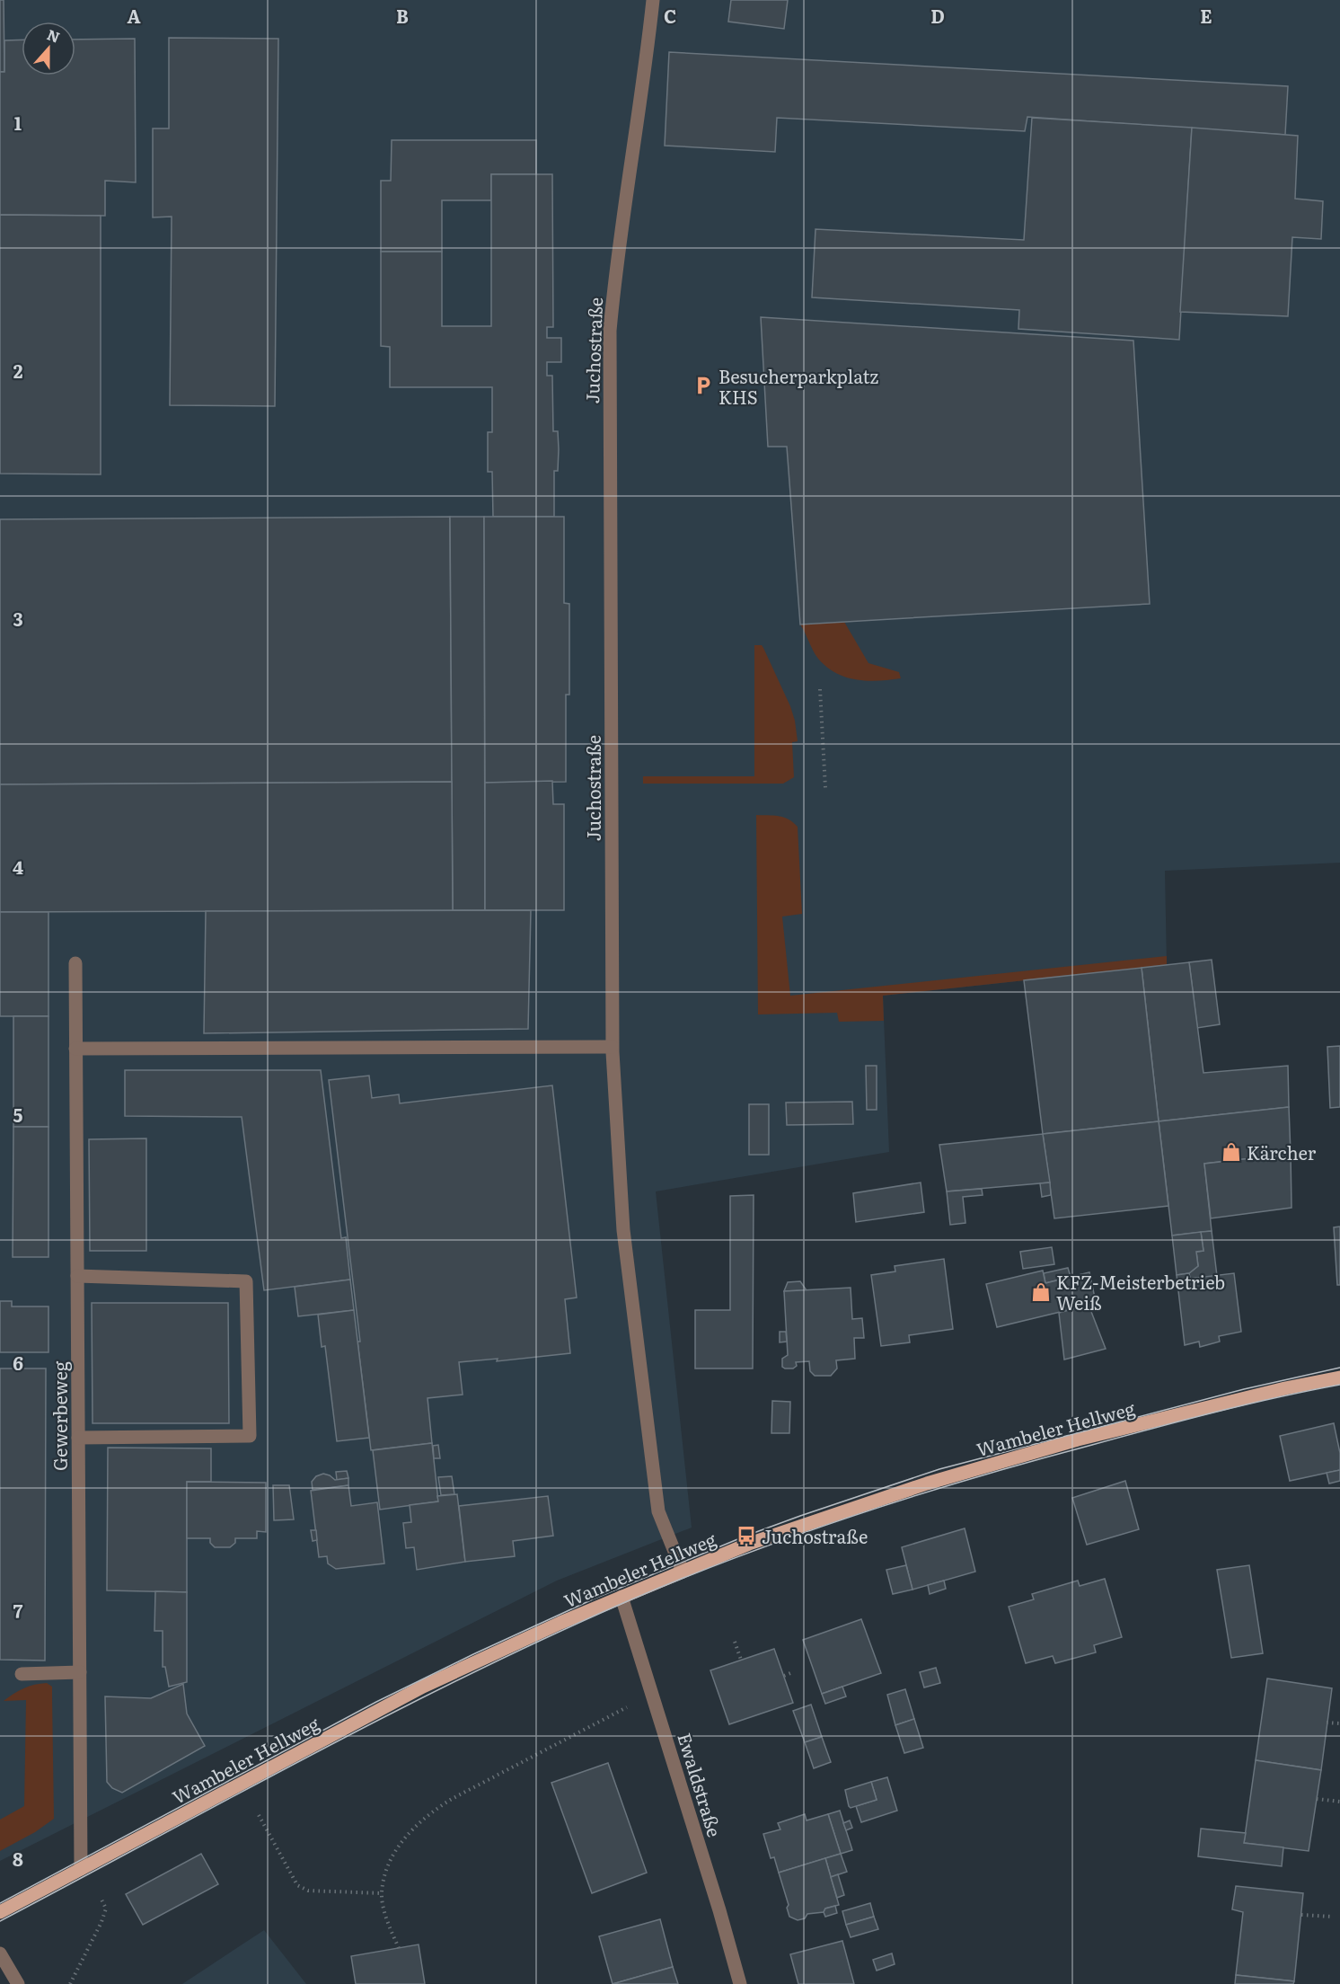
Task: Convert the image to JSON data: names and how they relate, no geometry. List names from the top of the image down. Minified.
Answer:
{"streets":{"main road":["Wambeler Hellweg"],"street":["Juchostraße","Gewerbeweg","Ewaldstraße"]},"crossings":[["Juchostraße","Wambeler Hellweg"],["Gewerbeweg","Wambeler Hellweg"],["Wambeler Hellweg","Ewaldstraße"]],"places":{"parking":["Besucherparkplatz KHS"],"shop":["Kärcher","KFZ-Meisterbetrieb Weiß"],"bus stop":["Juchostraße"]},"north":"top","grid":{"columns":["A","B","C","D","E"],"rows":["1","2","3","4","5","6","7","8"]}}
